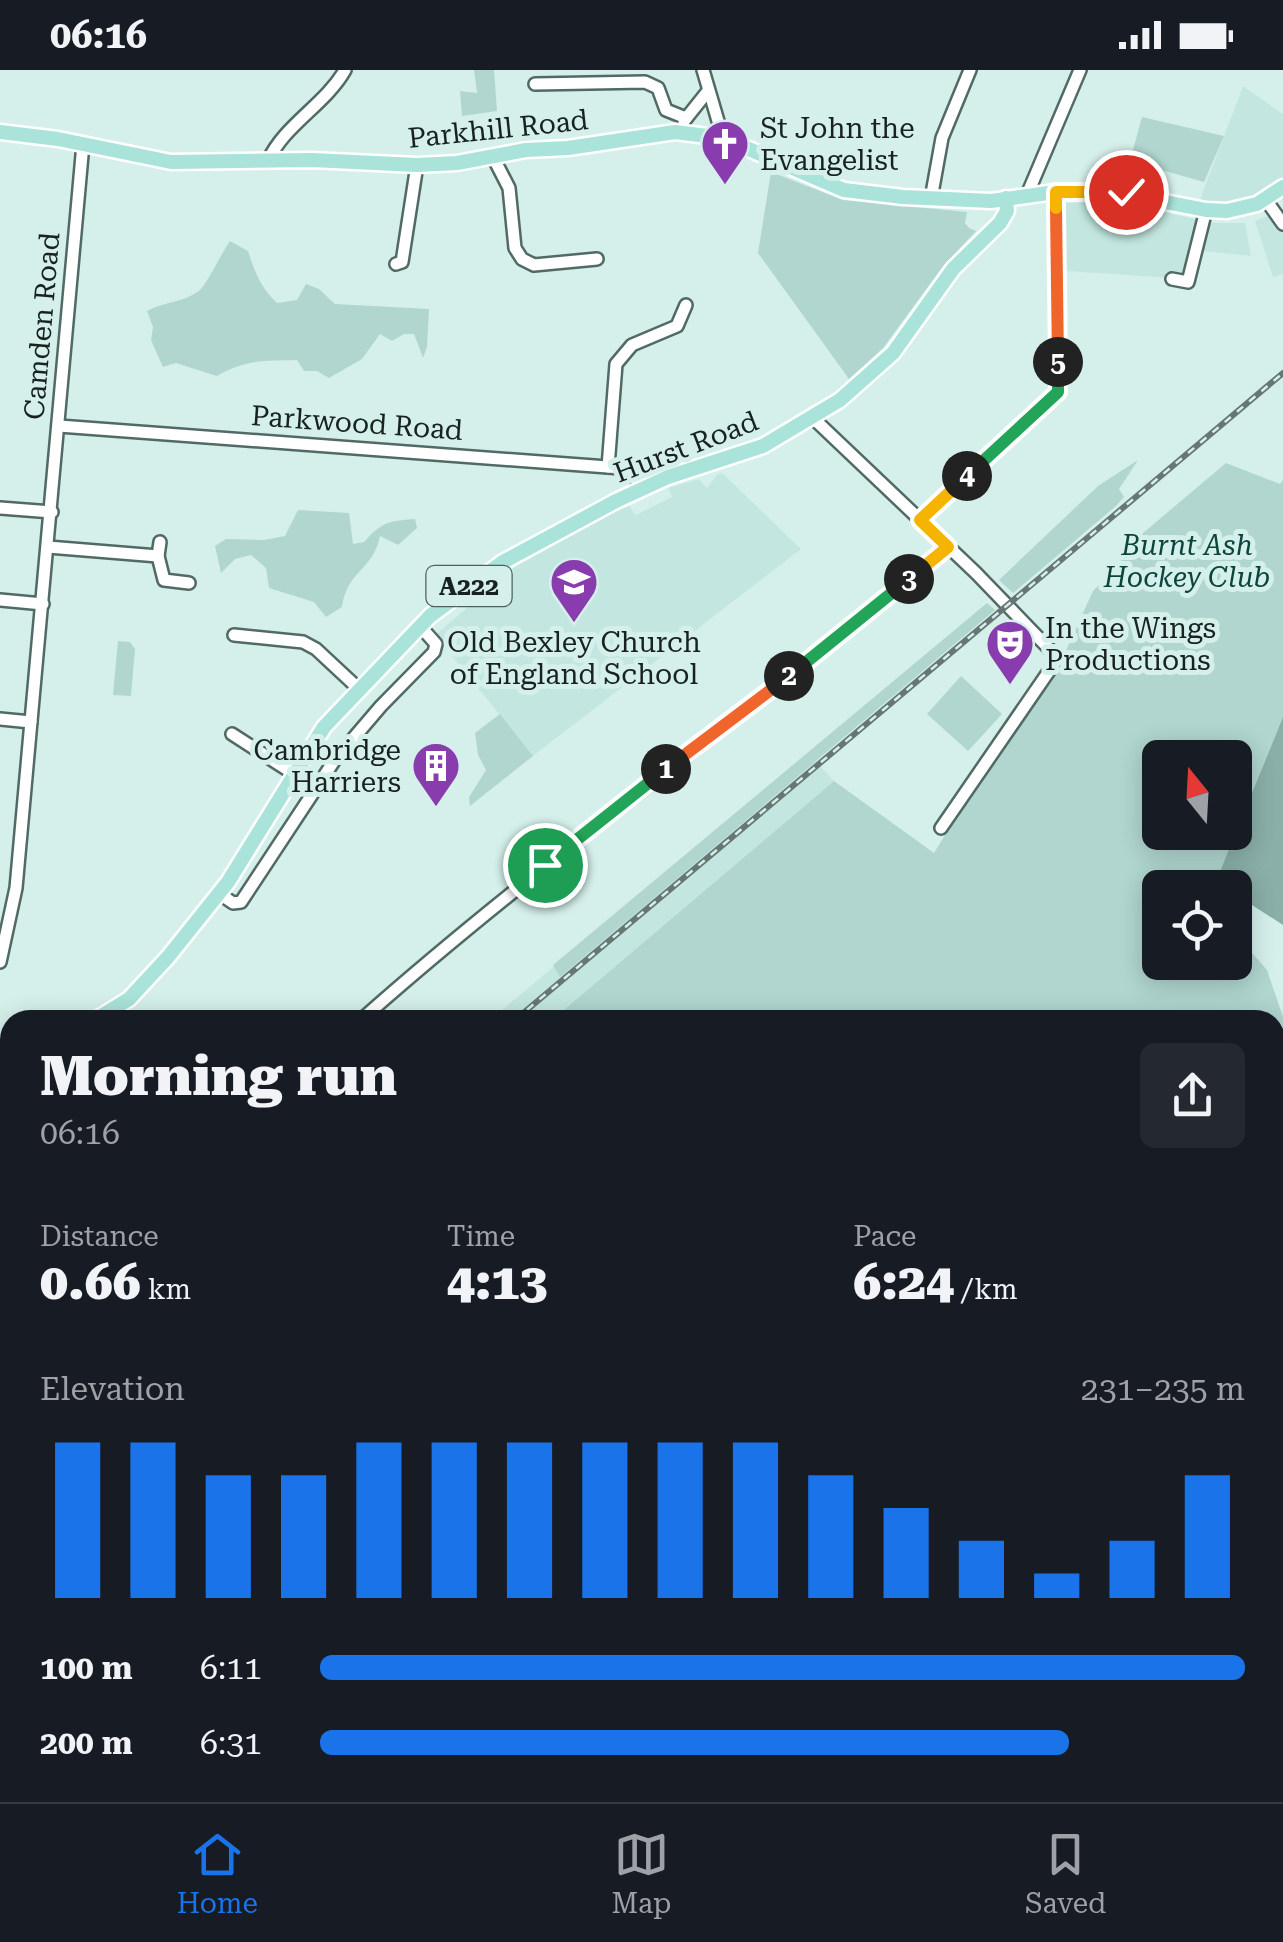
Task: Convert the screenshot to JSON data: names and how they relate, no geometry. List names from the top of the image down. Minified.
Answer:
{"streets":{"main road":["Parkhill Road","Hurst Road","A222"],"street":["Camden Road","Parkwood Road"]},"crossings":[["Parkhill Road","Camden Road"],["Parkhill Road","Hurst Road"],["Camden Road","Parkwood Road"],["Parkwood Road","Hurst Road"]],"parks":["Burnt Ash Hockey Club"],"places":{"church":["St John the Evangelist"],"school or university":["Old Bexley Church of England School"],"theatre":["In the Wings Productions"],"building":["Cambridge Harriers"]},"north":"top","page":{"status":"06:16","pins":["5","4","3","2","1"],"heading":["Morning run","06:16"],"stats":[["Distance","0.66 km"],["Time","4:13"],["Pace","6:24 /km"]],"chart":["Elevation","231–235 m"],"list":[{"name":"100 m","note":"6:11"},{"name":"200 m","note":"6:31"}],"tabs":["Home","Map","Saved"]}}
